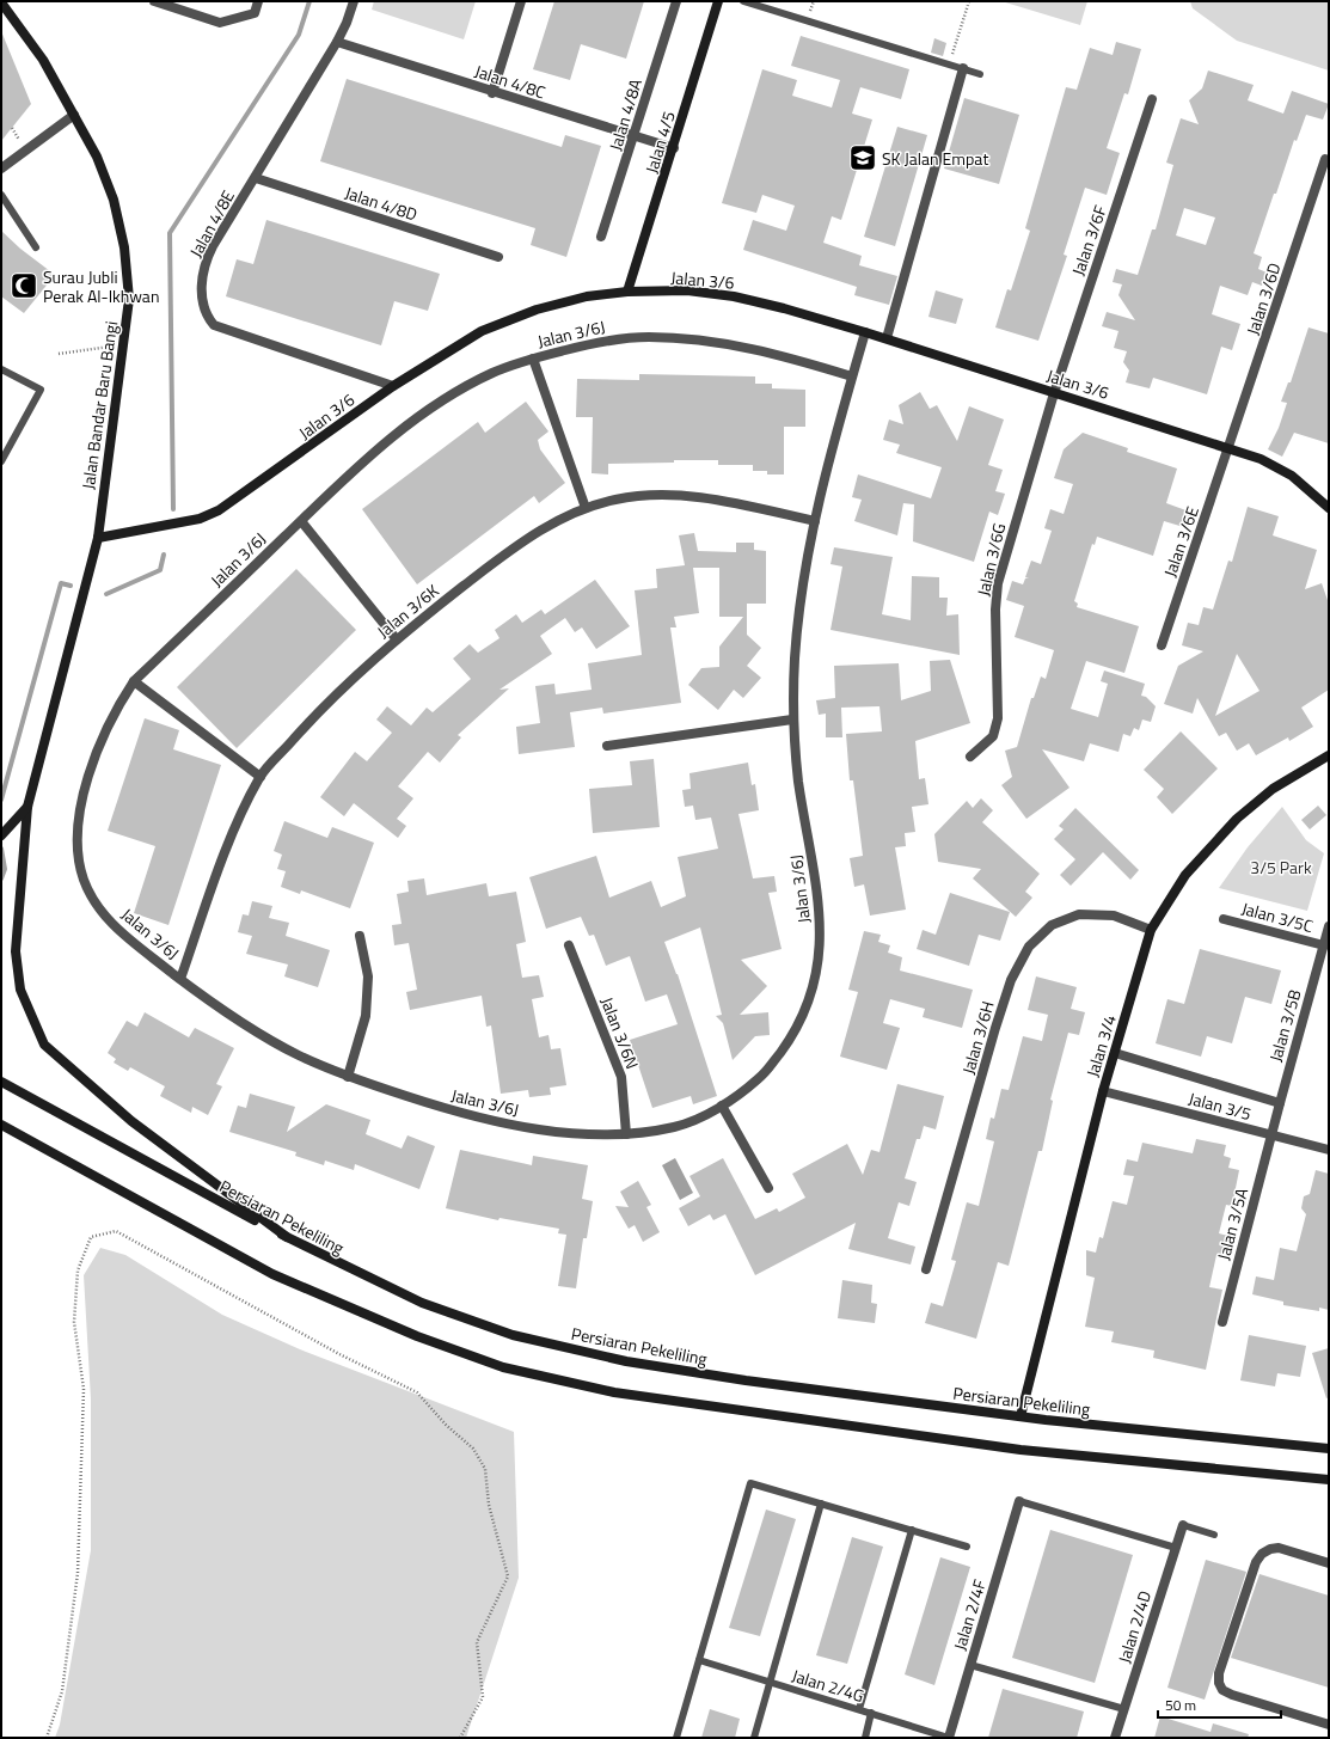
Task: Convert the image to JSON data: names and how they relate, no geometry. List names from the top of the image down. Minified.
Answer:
{"streets":{"street":["Jalan 4/8C","Jalan 4/8A","Jalan 4/5","Jalan 4/8D","Jalan 4/8E","Jalan 3/6F","Jalan 3/6","Jalan 3/6D","Jalan 3/6J","Jalan Bandar Baru Bangi","Jalan 3/6E","Jalan 3/6G","Jalan 3/6K","Jalan 3/5C","Jalan 3/5B","Jalan 3/6N","Jalan 3/6H","Jalan 3/4","Jalan 3/5","Persiaran Pekeliling","Jalan 3/5A","Jalan 2/4F","Jalan 2/4D"],"lane":["Jalan 2/4G"]},"crossings":[["Jalan 4/8C","Jalan 4/8A"],["Jalan 4/8C","Jalan 4/5"],["Jalan 4/8C","Jalan 4/8E"],["Jalan 4/5","Jalan 3/6"],["Jalan 4/8D","Jalan 4/8E"],["Jalan 4/8E","Jalan 3/6"],["Jalan 3/6F","Jalan 3/6"],["Jalan 3/6F","Jalan 3/6G"],["Jalan 3/6","Jalan 3/6D"],["Jalan 3/6","Jalan 3/6J"],["Jalan 3/6","Jalan Bandar Baru Bangi"],["Jalan 3/6","Jalan 3/6E"],["Jalan 3/6","Jalan 3/6G"],["Jalan 3/6D","Jalan 3/6E"],["Jalan 3/6J","Jalan 3/6K"],["Jalan 3/6J","Jalan 3/6N"],["Jalan Bandar Baru Bangi","Persiaran Pekeliling"],["Jalan 3/5C","Jalan 3/5B"],["Jalan 3/5B","Jalan 3/5"],["Jalan 3/5B","Jalan 3/5A"],["Jalan 3/6H","Jalan 3/4"],["Jalan 3/4","Jalan 3/5"],["Jalan 3/4","Persiaran Pekeliling"],["Jalan 3/5","Jalan 3/5A"],["Jalan 2/4F","Jalan 2/4G"]],"parks":["3/5 Park"],"places":{"school or university":["SK Jalan Empat"],"mosque":["Surau Jubli Perak Al-Ikhwan"]},"scale_bar":"50 m"}
